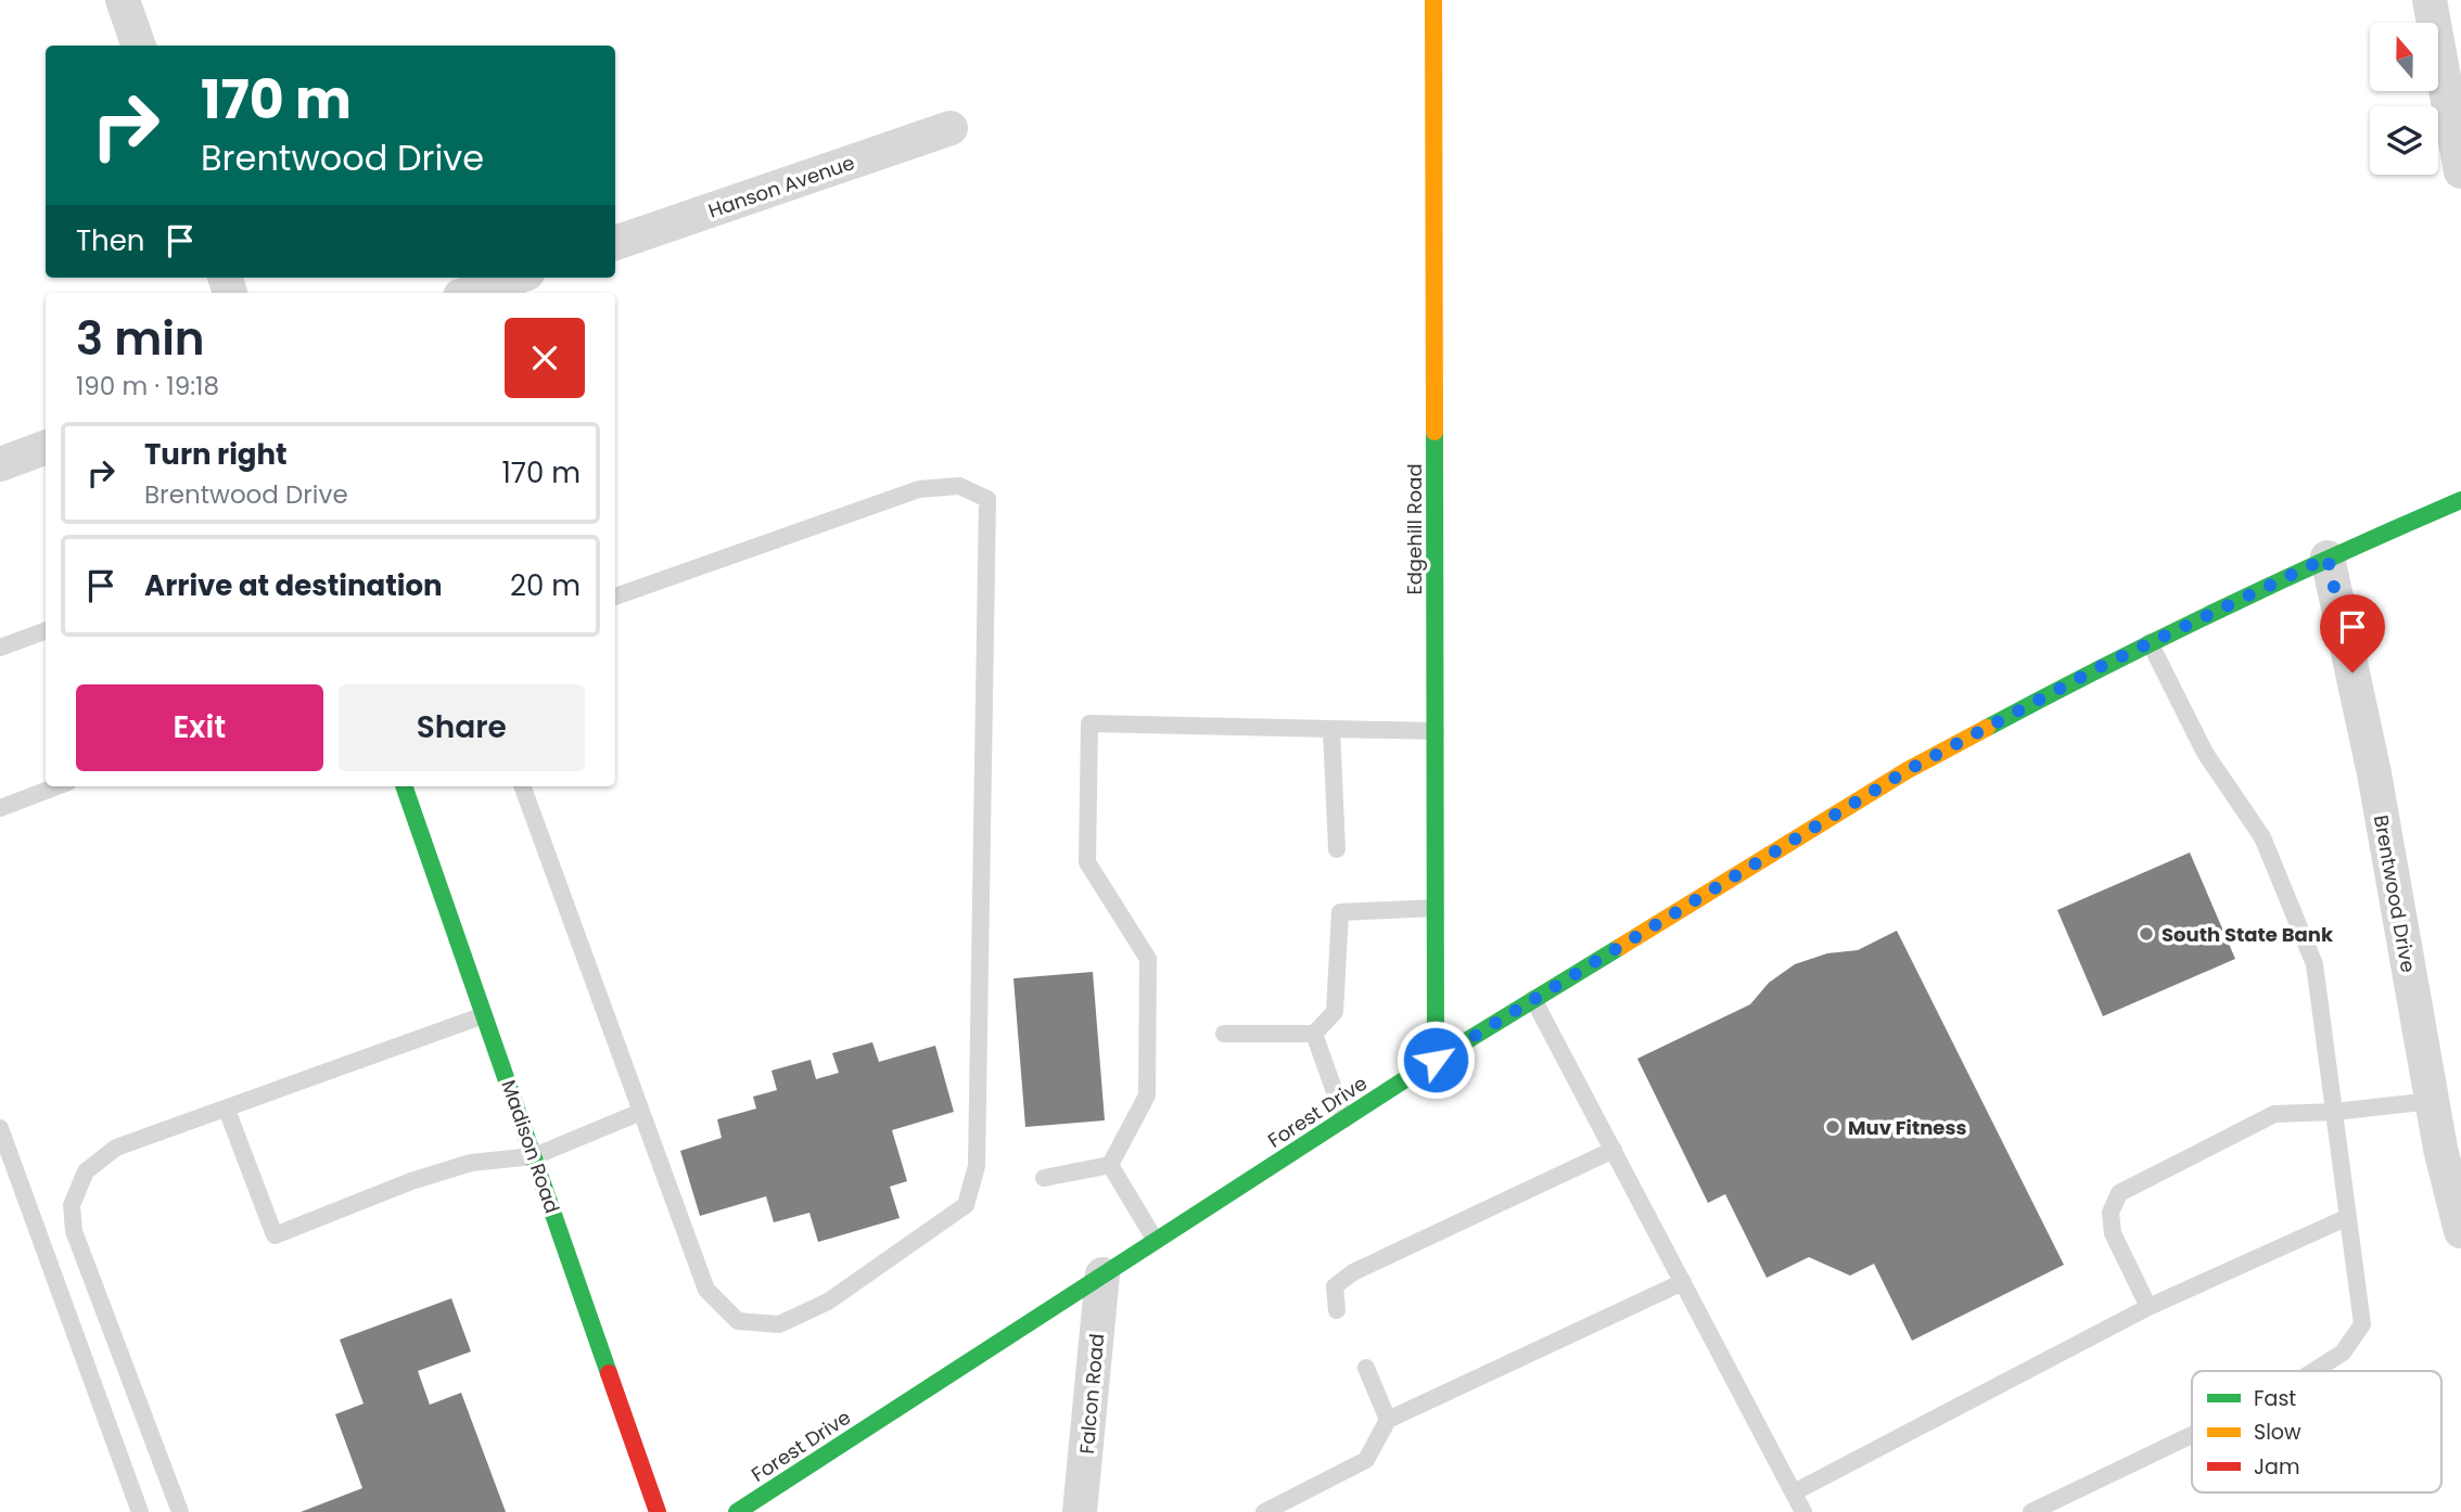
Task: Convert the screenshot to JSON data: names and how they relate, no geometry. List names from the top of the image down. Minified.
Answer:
{"streets":{"main road":["Edgehill Road","Forest Drive","Madison Road"],"street":["Hanson Avenue","Brentwood Drive","Falcon Road"]},"crossings":[["Edgehill Road","Forest Drive"],["Brentwood Drive","Forest Drive"],["Forest Drive","Falcon Road"]],"places":["South State Bank","Muv Fitness"],"legend":["Fast","Slow","Jam"],"north":"top","page":{"turn":["170 m","Brentwood Drive"],"then":"Then","heading":["3 min","190 m · 19:18"],"list":[{"name":"Turn right","note":"Brentwood Drive","value":"170 m"},{"name":"Arrive at destination","value":"20 m"}],"buttons":["Exit","Share"]}}
